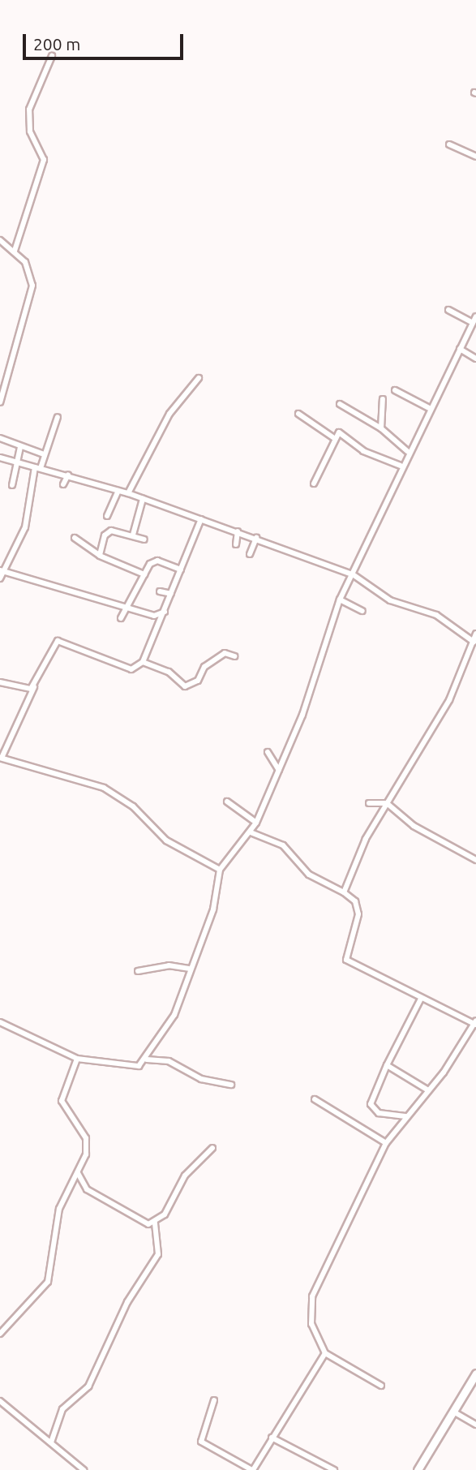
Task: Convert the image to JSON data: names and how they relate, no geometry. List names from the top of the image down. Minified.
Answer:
{"scale_bar":"200 m"}
